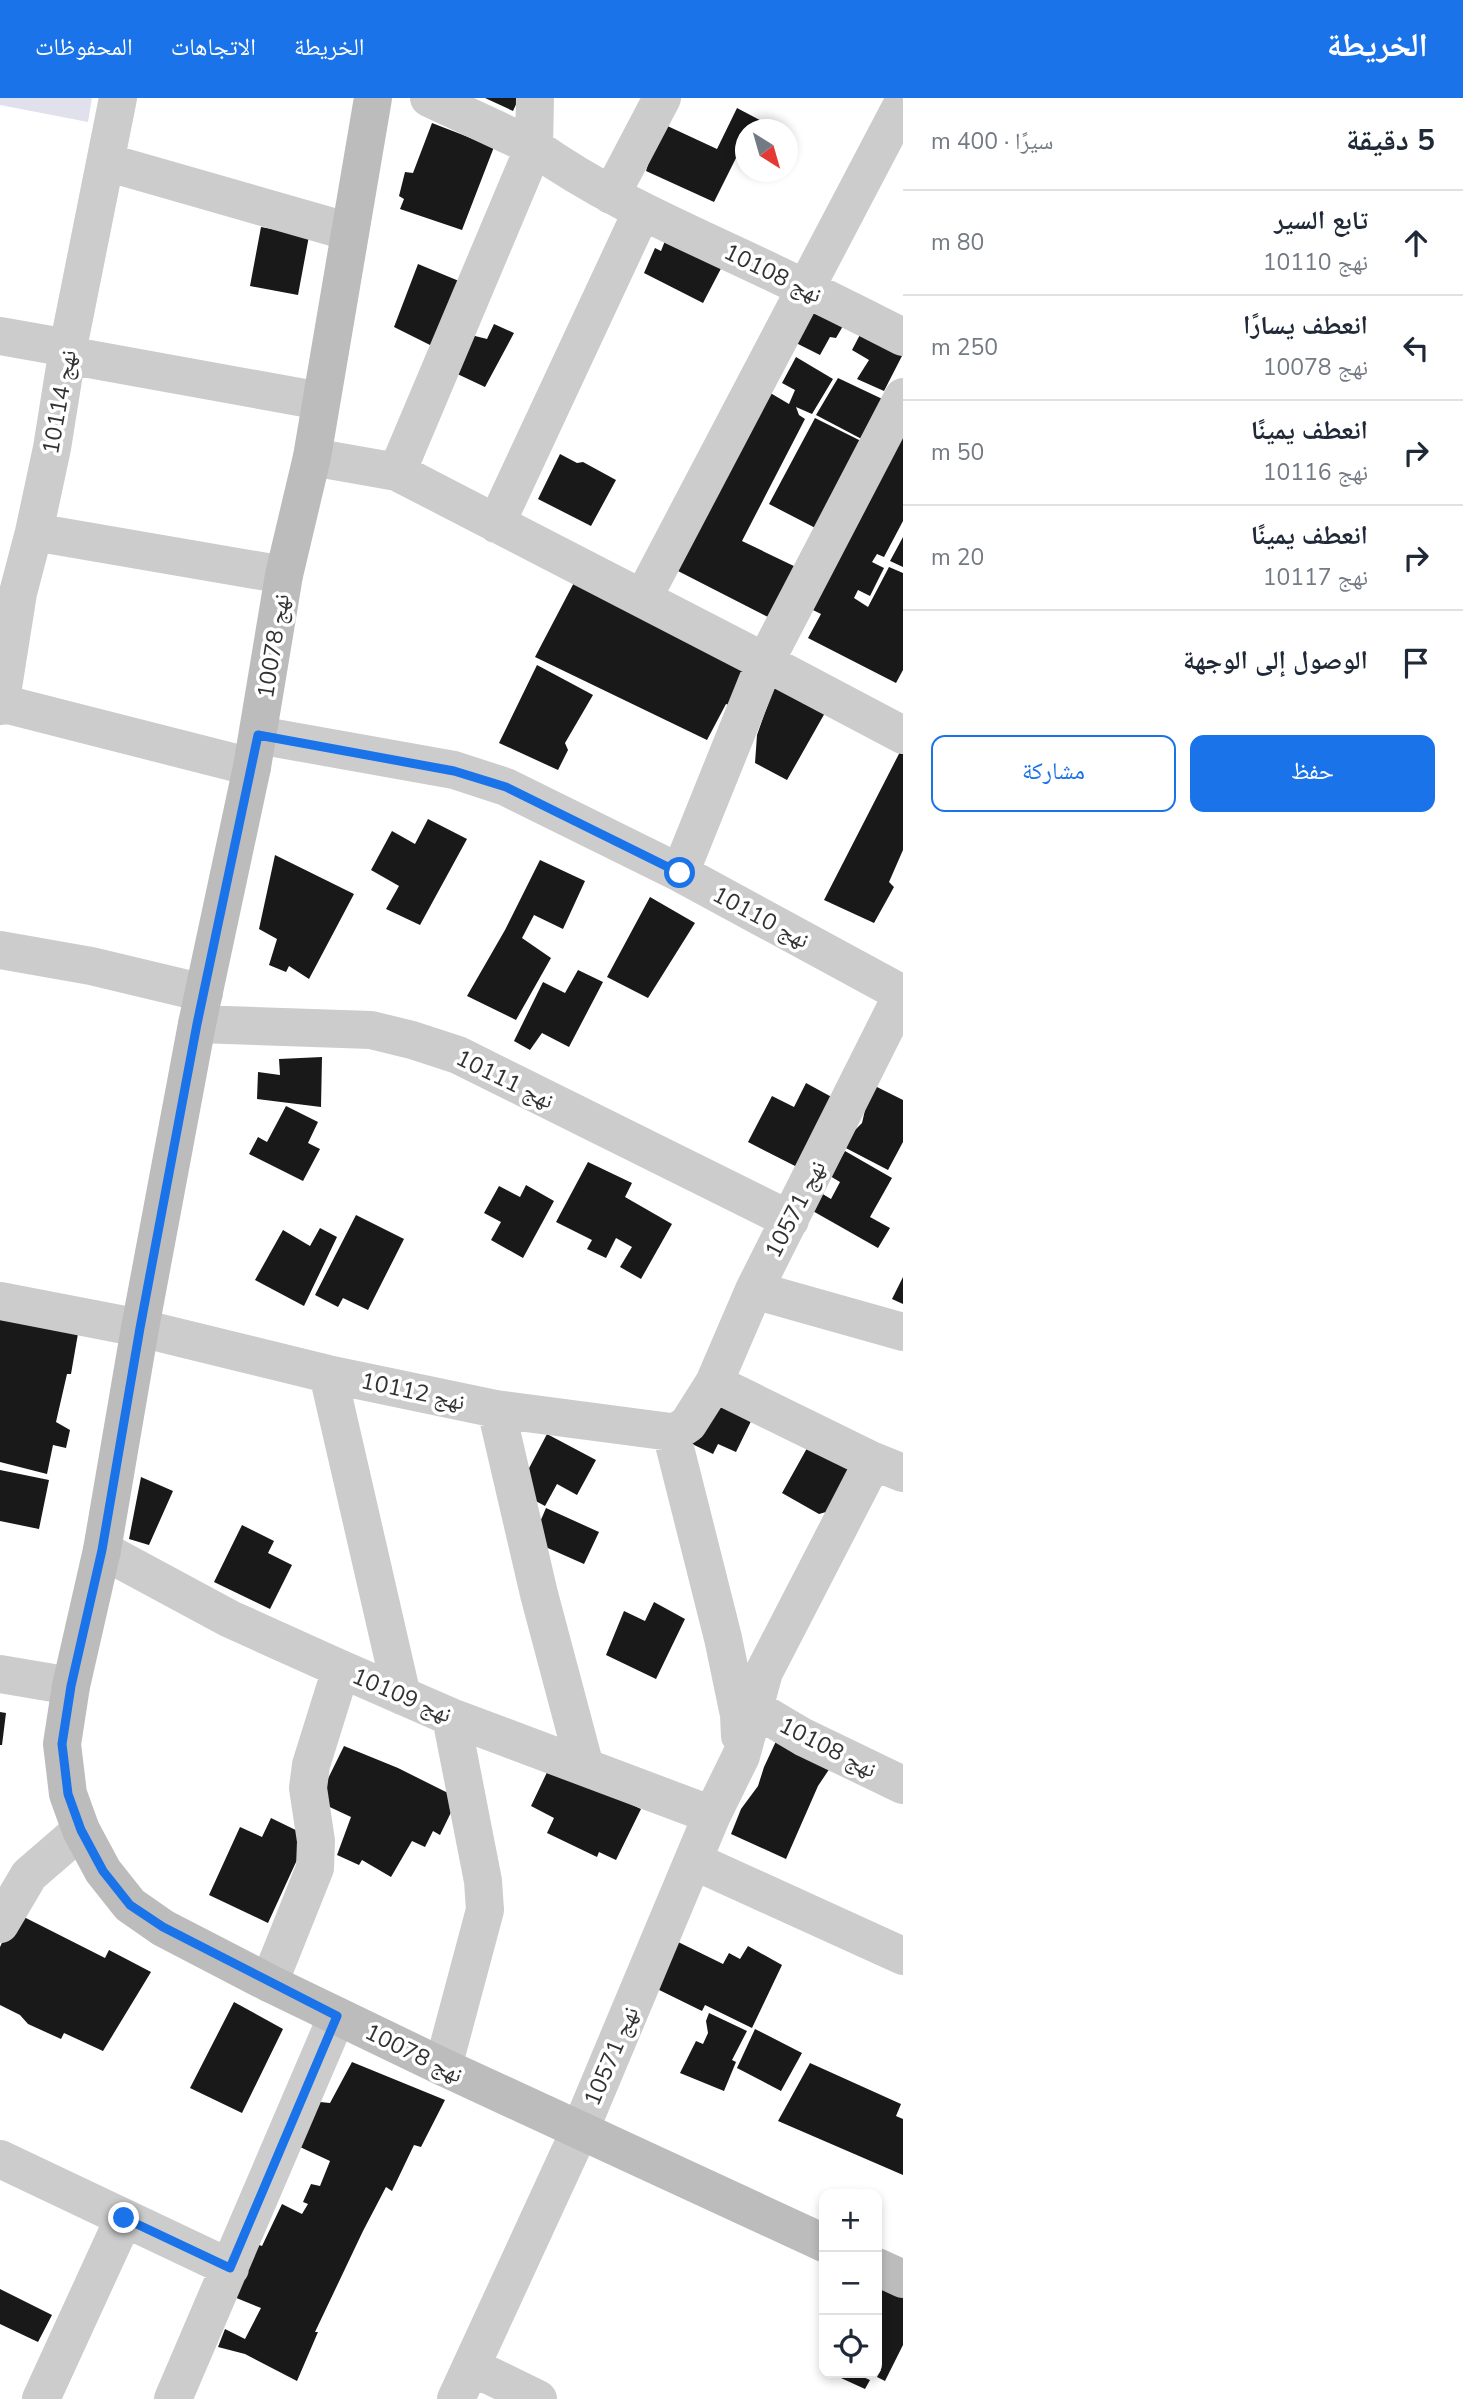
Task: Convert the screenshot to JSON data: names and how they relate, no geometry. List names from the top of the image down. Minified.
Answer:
{"streets":{"street":["نهج 10108","نهج 10114","نهج 10078","نهج 10110","نهج 10111","نهج 10571","نهج 10112","نهج 10109"]},"crossings":[["نهج 10108","نهج 10571"],["نهج 10114","نهج 10110"],["نهج 10078","نهج 10110"],["نهج 10078","نهج 10111"],["نهج 10078","نهج 10571"],["نهج 10078","نهج 10112"],["نهج 10078","نهج 10109"],["نهج 10110","نهج 10571"],["نهج 10111","نهج 10571"],["نهج 10571","نهج 10112"],["نهج 10571","نهج 10109"]],"north":"bottom right","page":{"header":"الخريطة","nav":["الخريطة","الاتجاهات","المحفوظات"],"heading":["5 دقيقة","سيرًا · 400 m"],"list":[["تابع السير","نهج 10110","80 m"],["انعطف يسارًا","نهج 10078","250 m"],["انعطف يمينًا","نهج 10116","50 m"],["انعطف يمينًا","نهج 10117","20 m"],"الوصول إلى الوجهة"],"buttons":["حفظ","مشاركة"],"map_buttons":["+","−"]}}
